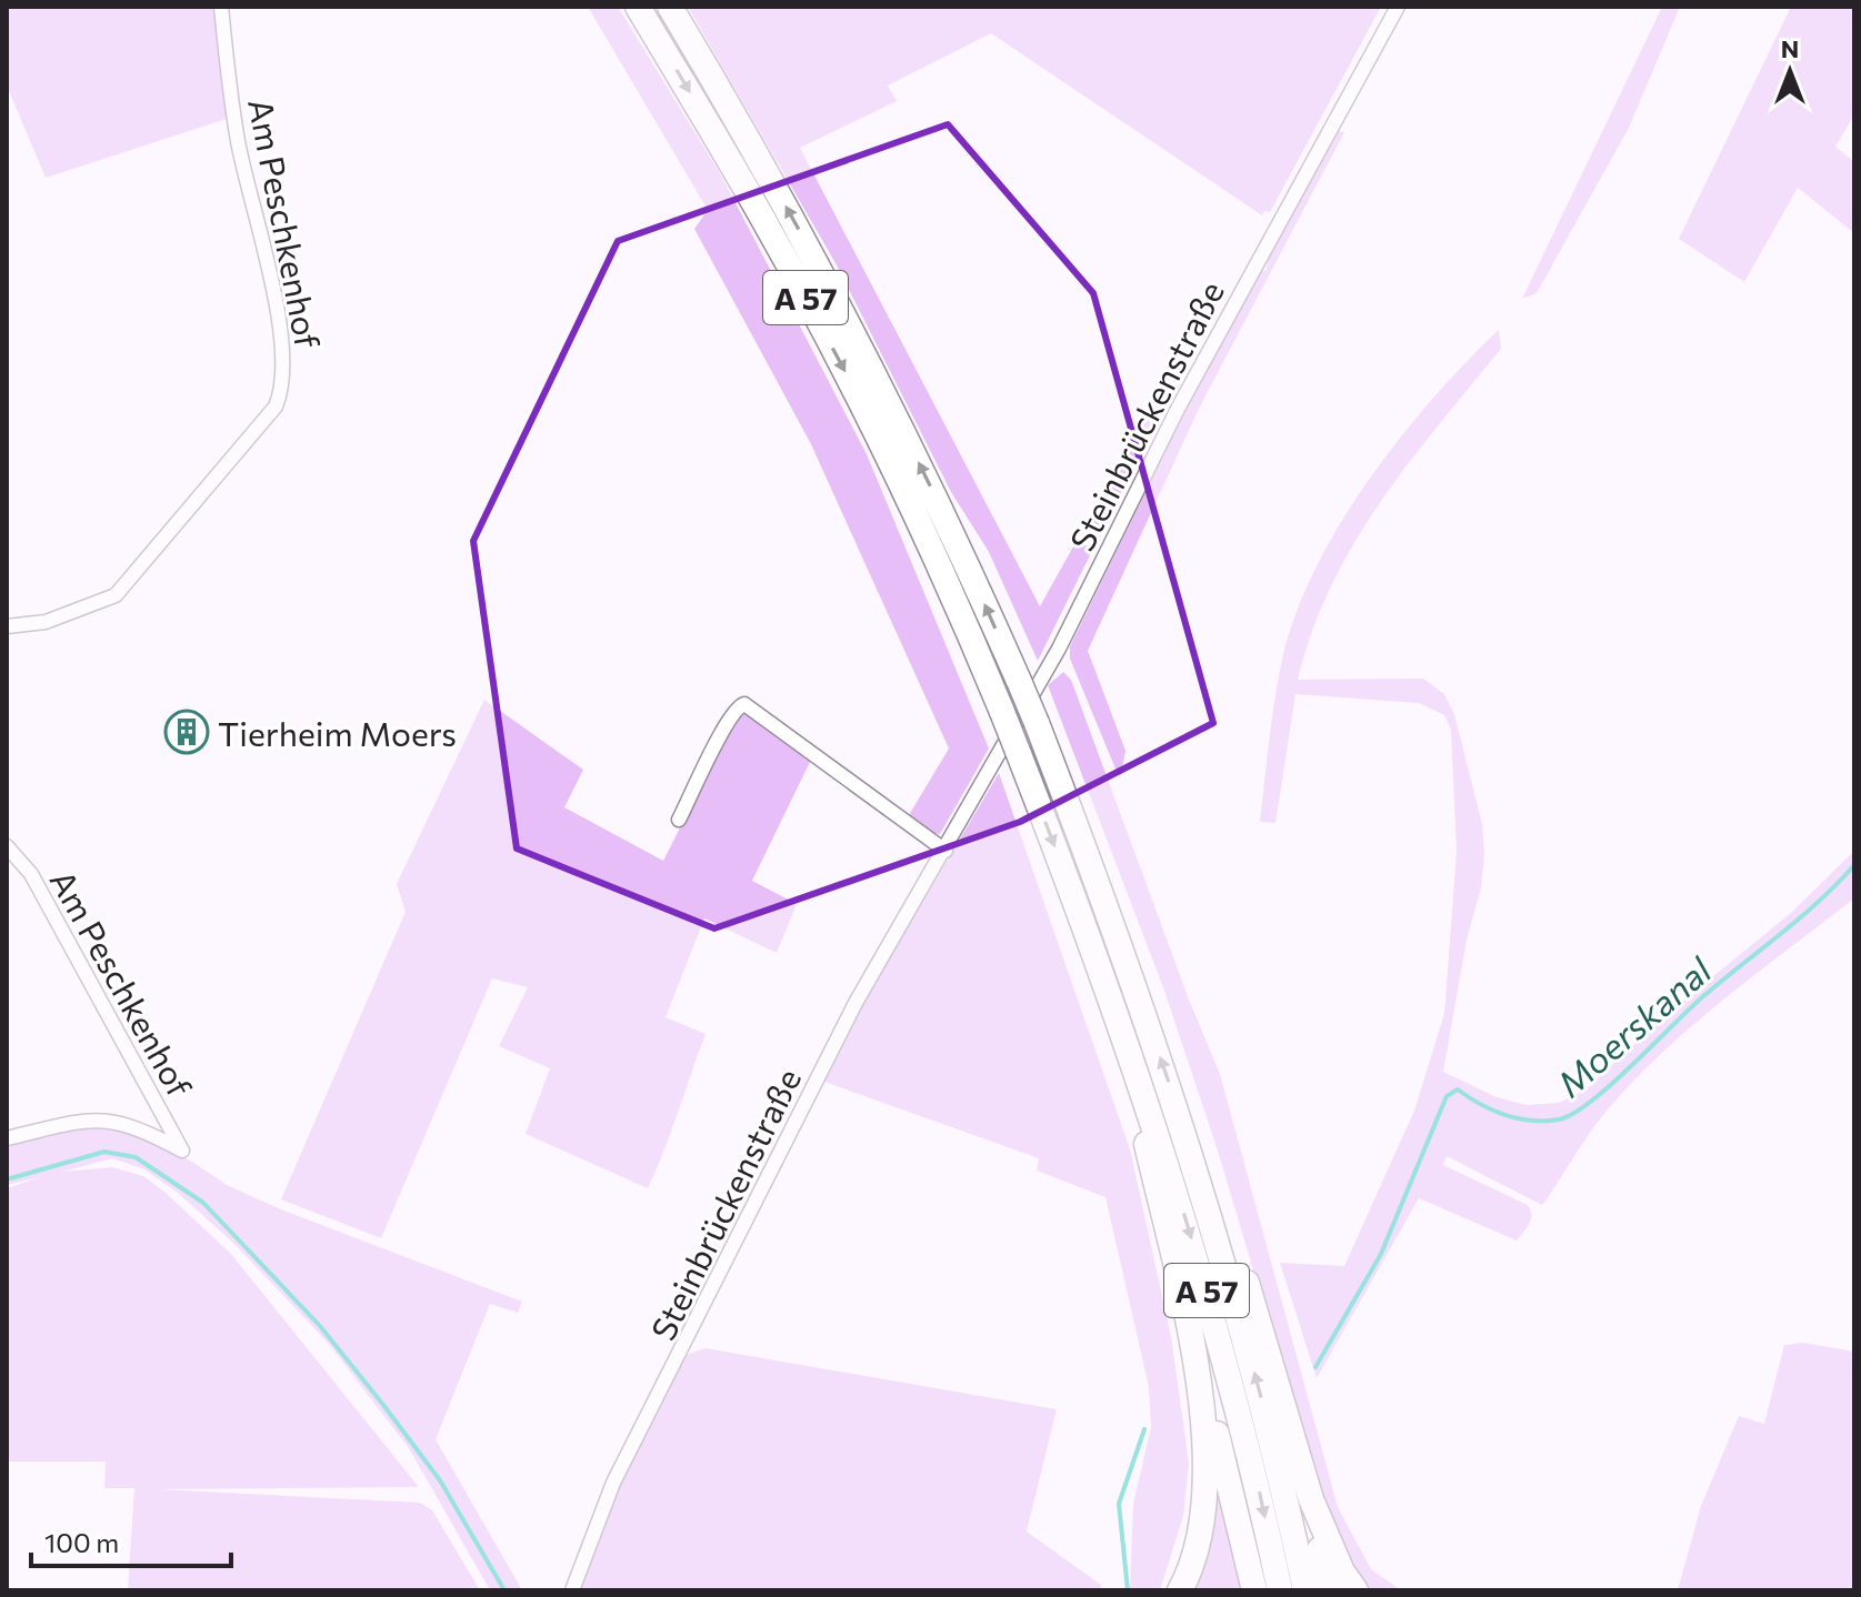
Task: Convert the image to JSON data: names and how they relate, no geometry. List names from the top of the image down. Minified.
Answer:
{"streets":{"highway":["A 57"],"street":["Am Peschkenhof","Steinbrückenstraße"]},"water":["Moerskanal"],"places":{"building":["Tierheim Moers"]},"scale_bar":"100 m","north":"top"}
